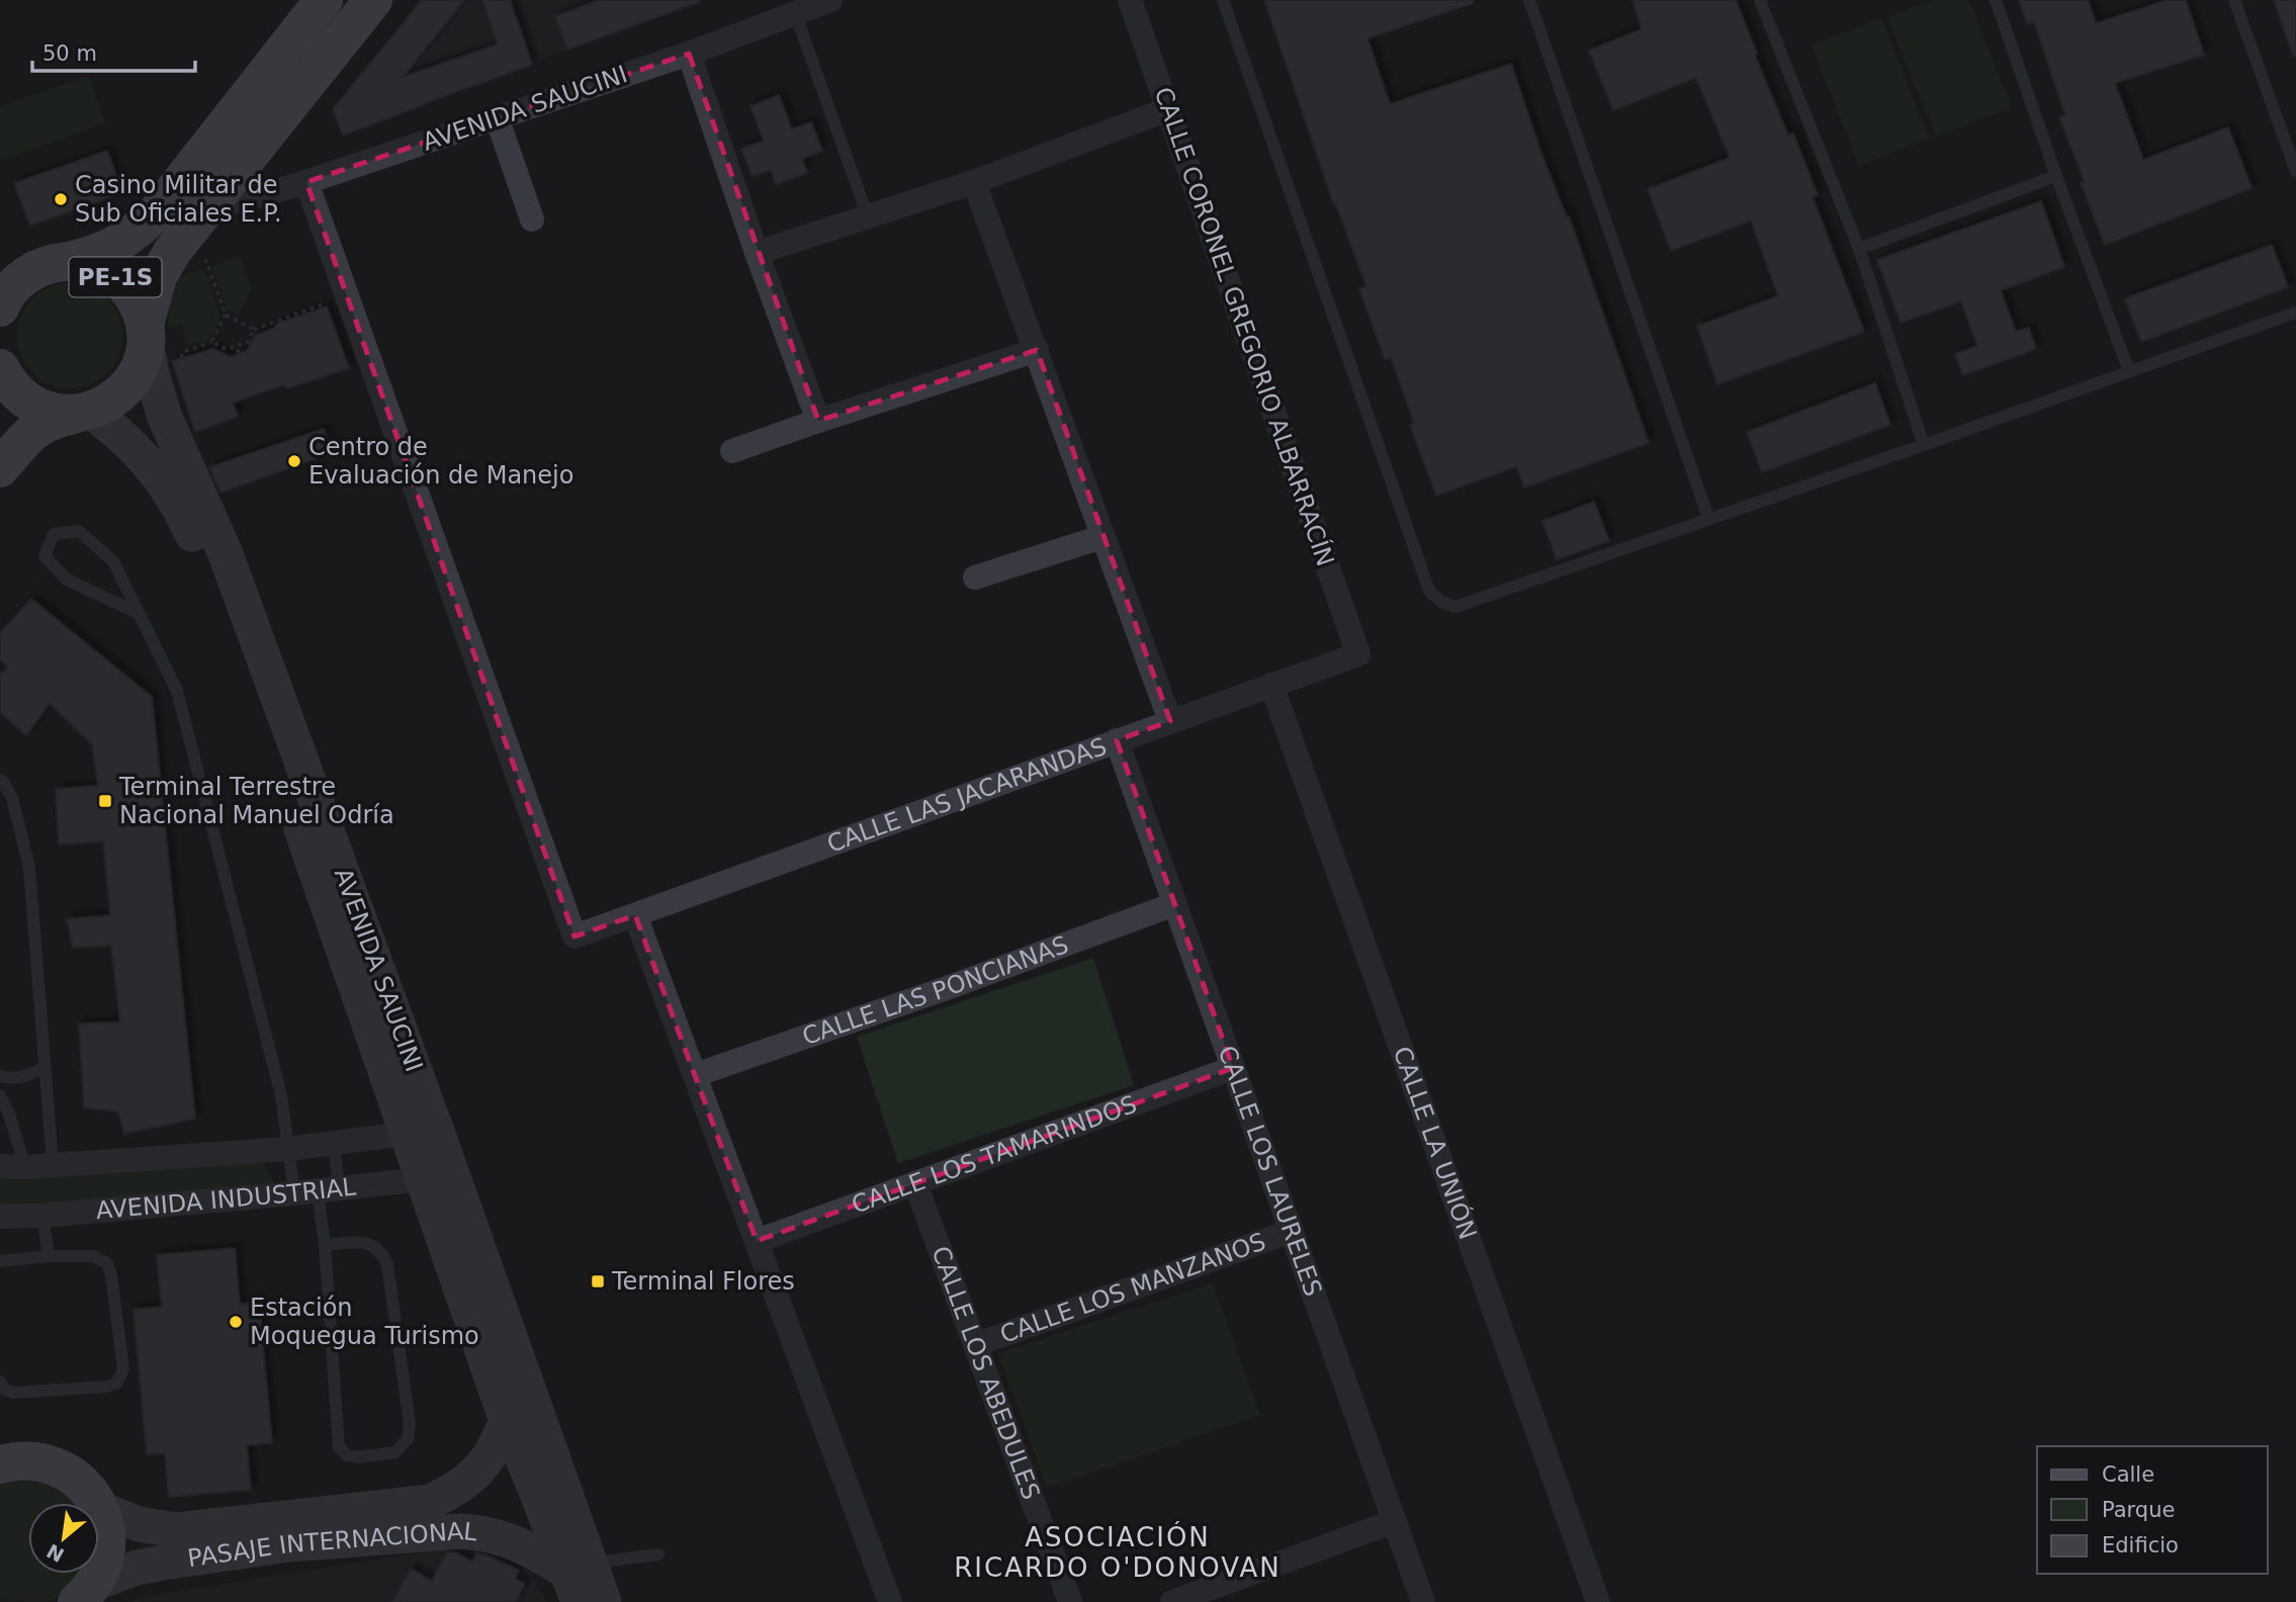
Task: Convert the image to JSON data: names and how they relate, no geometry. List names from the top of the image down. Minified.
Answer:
{"streets":{"highway":["PE-1S"],"main road":["AVENIDA SAUCINI","PASAJE INTERNACIONAL"],"street":["CALLE CORONEL GREGORIO ALBARRACÍN","CALLE LAS JACARANDAS","CALLE LAS PONCIANAS","CALLE LA UNIÓN","CALLE LOS TAMARINDOS","CALLE LOS LAURELES","AVENIDA INDUSTRIAL","CALLE LOS MANZANOS","CALLE LOS ABEDULES"]},"crossings":[["AVENIDA SAUCINI","PE-1S"],["AVENIDA SAUCINI","CALLE LAS JACARANDAS"],["AVENIDA SAUCINI","AVENIDA INDUSTRIAL"],["AVENIDA SAUCINI","PASAJE INTERNACIONAL"],["CALLE CORONEL GREGORIO ALBARRACÍN","CALLE LAS JACARANDAS"],["CALLE LAS JACARANDAS","CALLE LA UNIÓN"],["CALLE LAS JACARANDAS","CALLE LOS LAURELES"],["CALLE LAS PONCIANAS","CALLE LOS LAURELES"],["CALLE LOS TAMARINDOS","CALLE LOS LAURELES"],["CALLE LOS TAMARINDOS","CALLE LOS ABEDULES"],["CALLE LOS LAURELES","CALLE LOS MANZANOS"],["CALLE LOS MANZANOS","CALLE LOS ABEDULES"]],"districts":["ASOCIACIÓN RICARDO O'DONOVAN"],"places":{"other":["Casino Militar de Sub Oficiales E.P.","Centro de Evaluación de Manejo","Estación Moquegua Turismo"],"transit":["Terminal Terrestre Nacional Manuel Odría","Terminal Flores"]},"legend":["Calle","Parque","Edificio"],"scale_bar":"50 m","north":"bottom left"}
